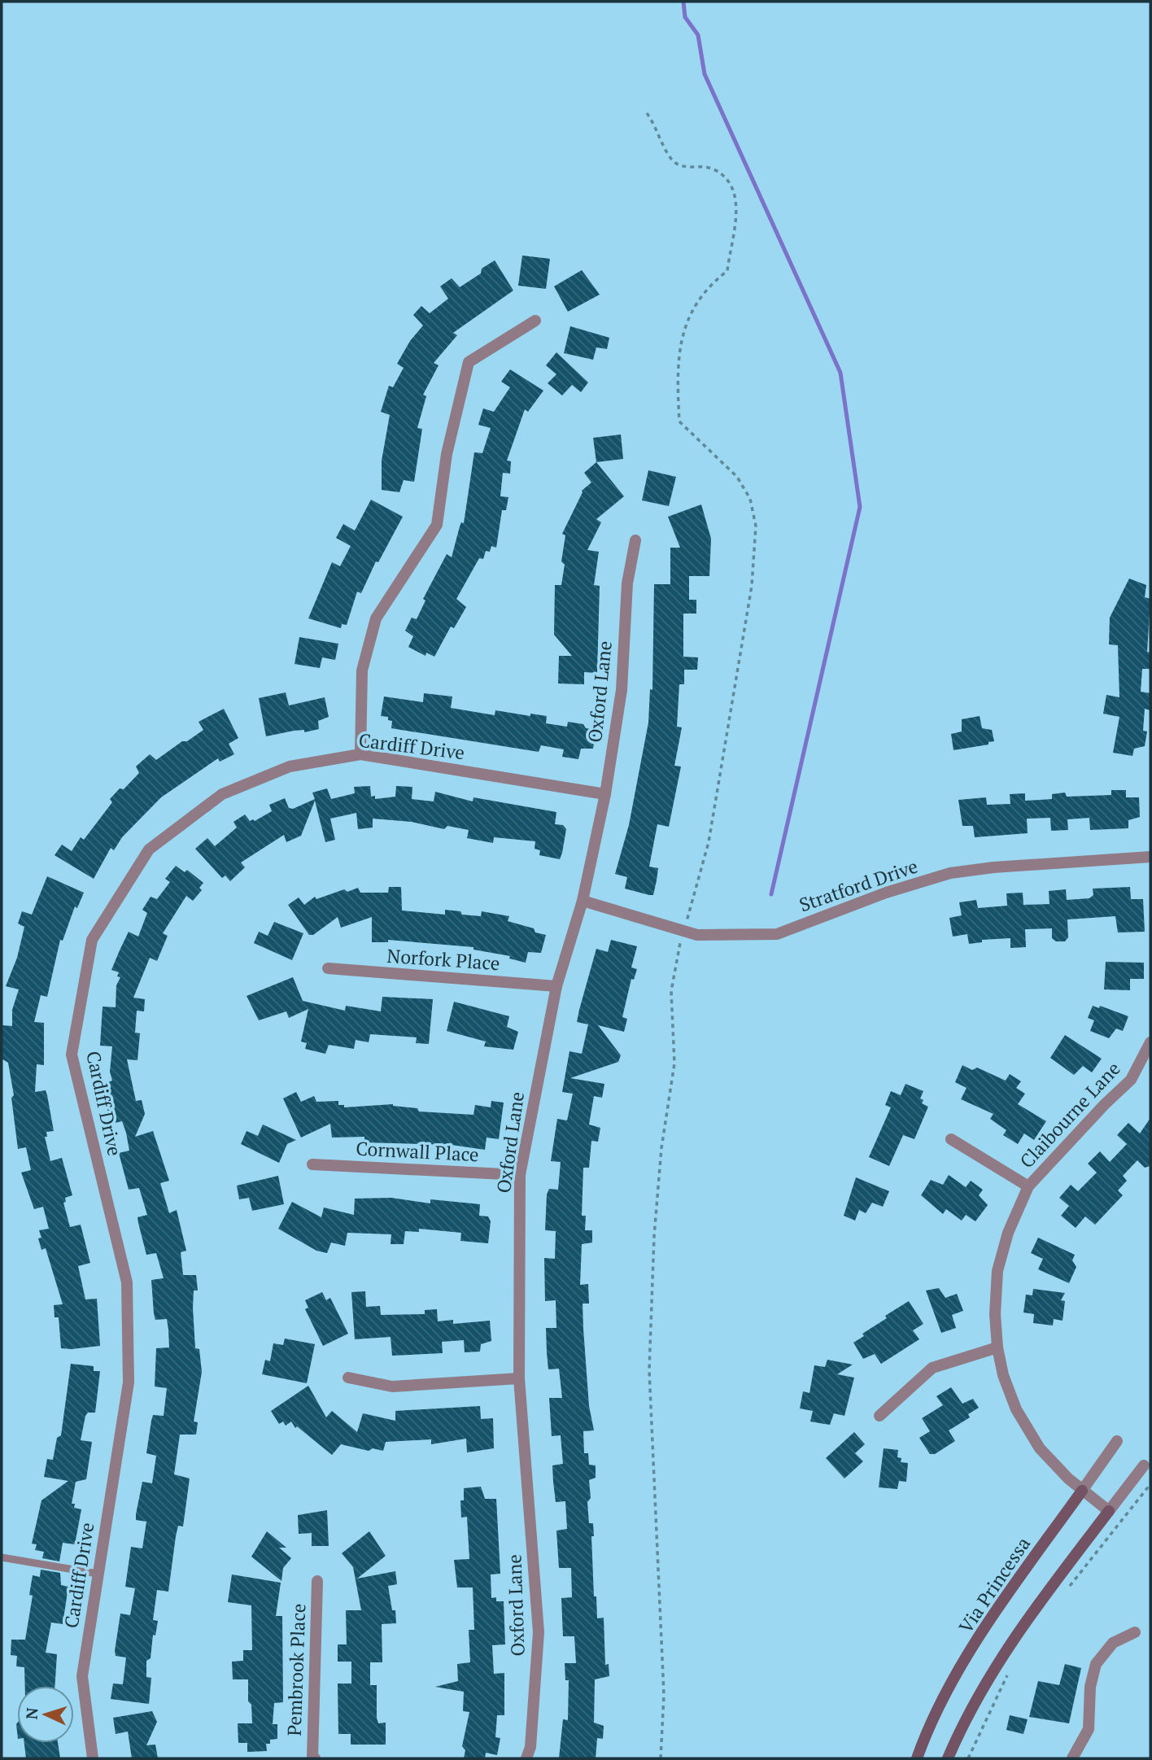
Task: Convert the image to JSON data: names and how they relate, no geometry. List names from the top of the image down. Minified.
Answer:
{"streets":{"street":["Oxford Lane","Cardiff Drive","Stratford Drive","Norfork Place","Claibourne Lane","Cornwall Place","Via Princessa","Pembrook Place"]},"crossings":[["Oxford Lane","Cardiff Drive"],["Oxford Lane","Stratford Drive"],["Oxford Lane","Norfork Place"],["Oxford Lane","Cornwall Place"],["Claibourne Lane","Via Princessa"]],"north":"left"}
